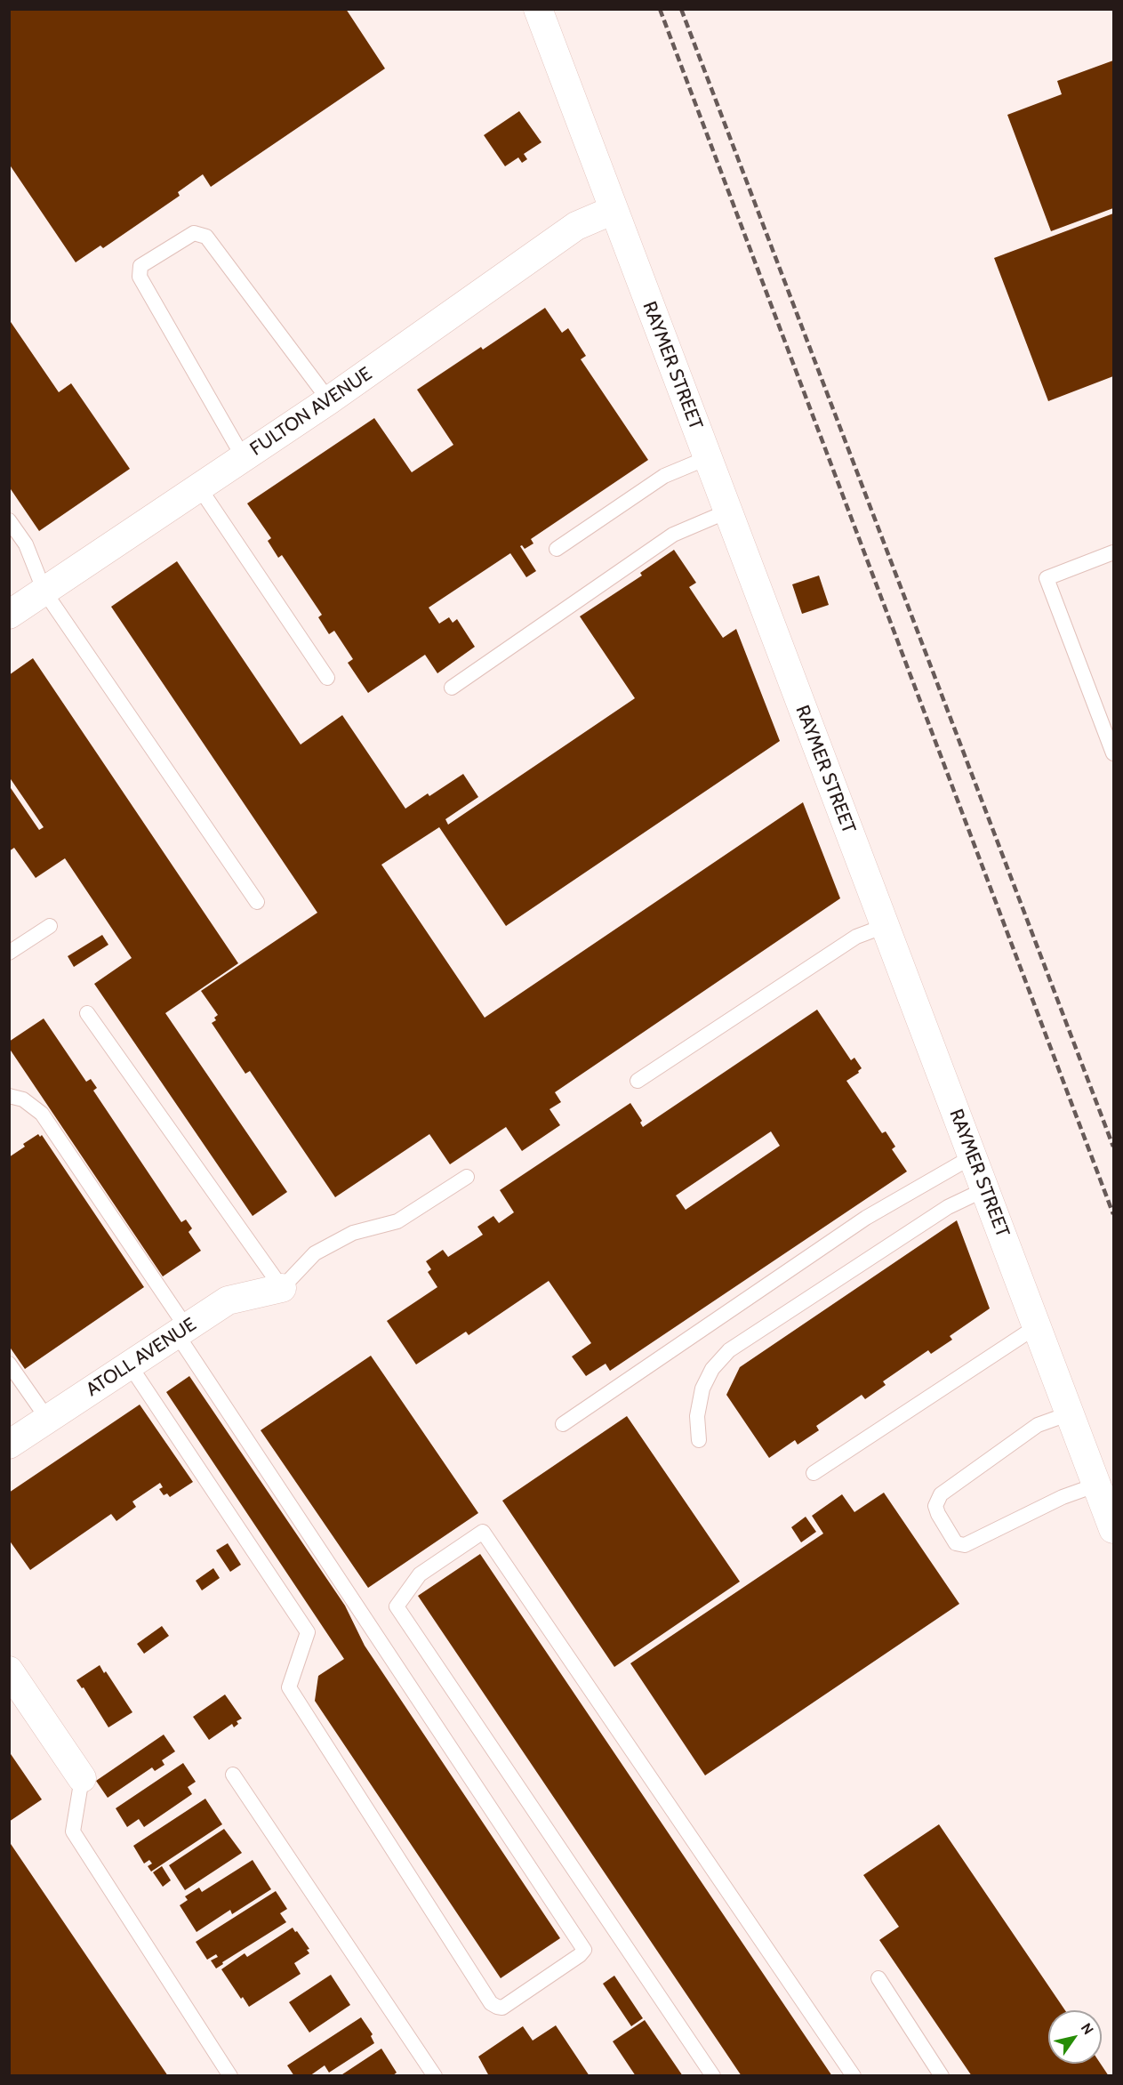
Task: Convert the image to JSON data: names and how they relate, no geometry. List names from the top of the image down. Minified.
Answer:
{"streets":{"street":["RAYMER STREET","FULTON AVENUE","ATOLL AVENUE"]},"crossings":[["RAYMER STREET","FULTON AVENUE"]],"north":"top right"}
